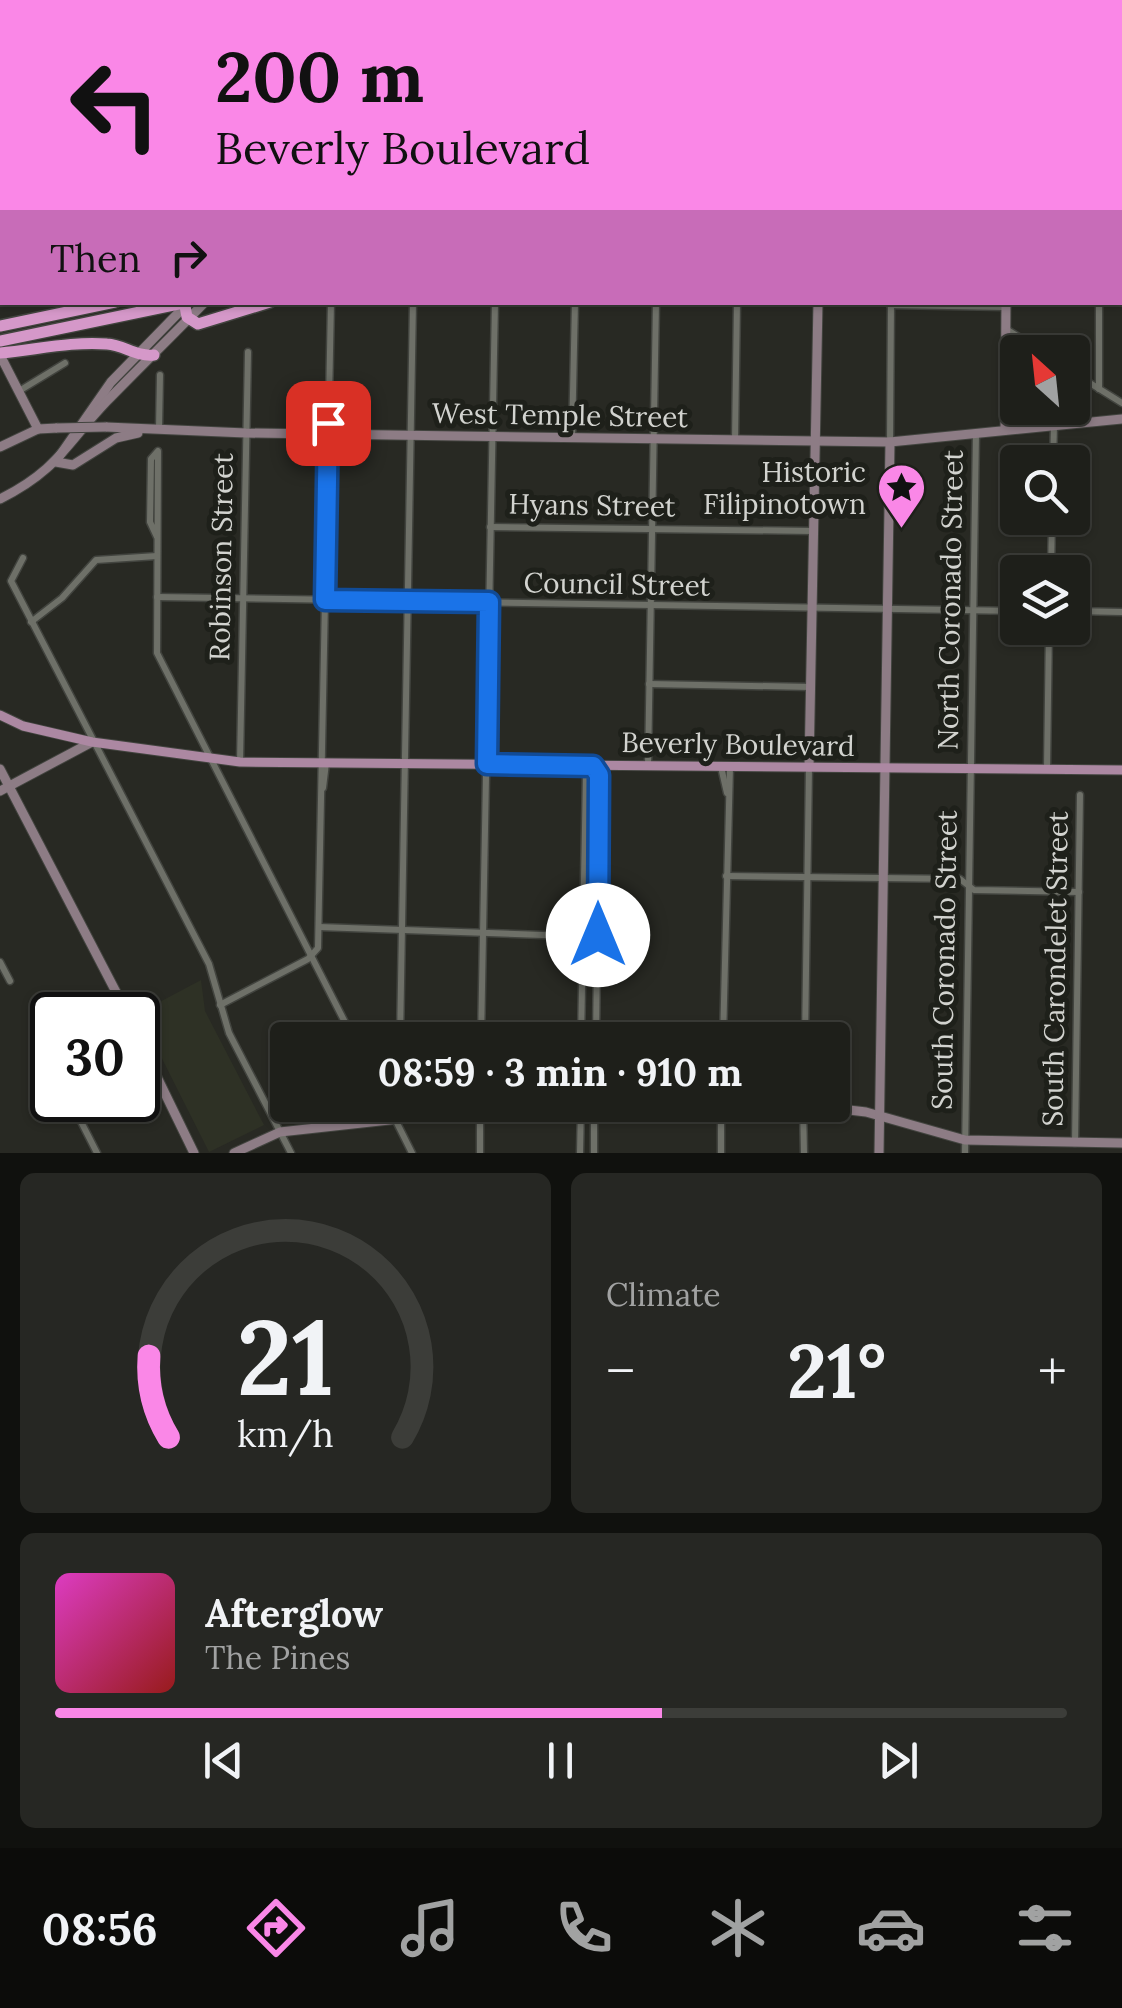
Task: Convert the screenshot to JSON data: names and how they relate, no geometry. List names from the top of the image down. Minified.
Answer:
{"streets":{"main road":["West Temple Street","North Coronado Street","Beverly Boulevard"],"street":["Hyans Street","Robinson Street","Council Street","South Coronado Street","South Carondelet Street"]},"crossings":[["West Temple Street","Robinson Street"],["West Temple Street","North Coronado Street"],["Robinson Street","Council Street"],["Robinson Street","Beverly Boulevard"],["Council Street","North Coronado Street"],["North Coronado Street","Beverly Boulevard"],["North Coronado Street","South Coronado Street"],["Beverly Boulevard","South Coronado Street"]],"places":{"place":["Historic Filipinotown"]},"north":"top left","page":{"turn":["200 m","Beverly Boulevard"],"then":"Then","limit":"30","trip":"08:59 · 3 min · 910 m","tile":"Climate","heat":["−","21°","+"],"song":["Afterglow","The Pines"],"tabs":"08:56","gauge":["21","km/h"]}}
